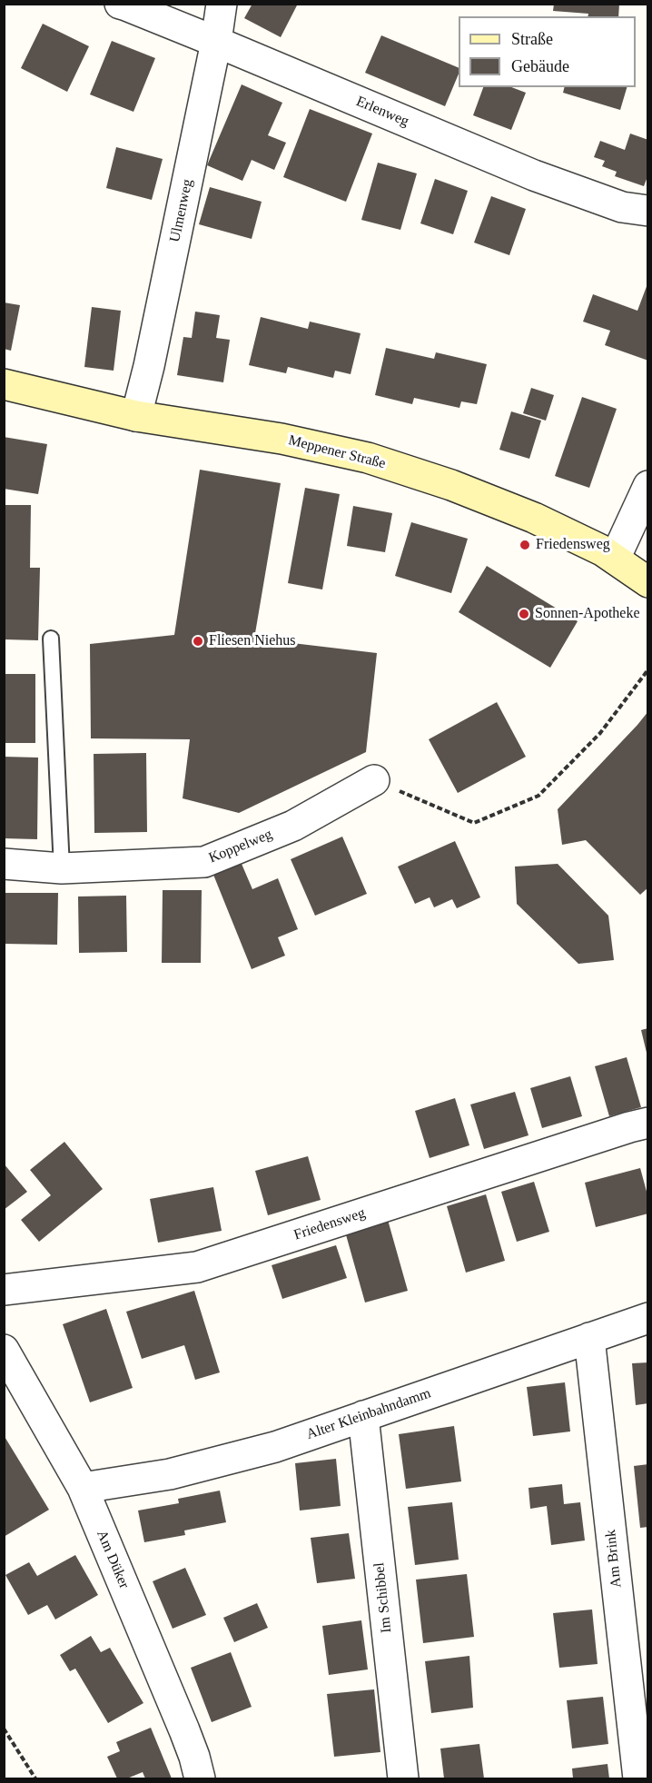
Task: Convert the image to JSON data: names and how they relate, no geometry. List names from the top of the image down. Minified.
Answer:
{"streets":{"main road":["Meppener Straße"],"street":["Erlenweg","Ulmenweg","Koppelweg","Friedensweg","Alter Kleinbahndamm","Am Brink","Am Düker","Im Schibbel"]},"crossings":[["Erlenweg","Ulmenweg"],["Ulmenweg","Meppener Straße"],["Alter Kleinbahndamm","Am Brink"],["Alter Kleinbahndamm","Am Düker"],["Alter Kleinbahndamm","Im Schibbel"]],"places":["Friedensweg","Sonnen-Apotheke","Fliesen Niehus"],"legend":["Straße","Gebäude"]}
